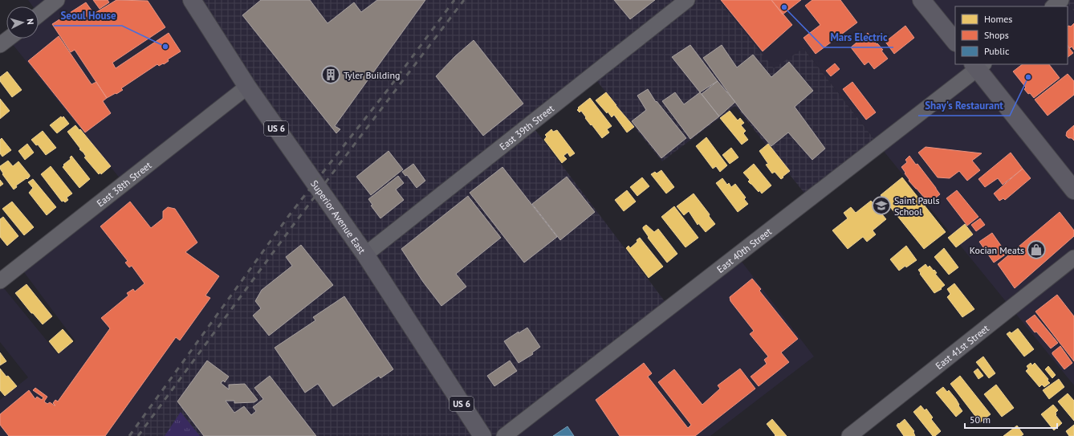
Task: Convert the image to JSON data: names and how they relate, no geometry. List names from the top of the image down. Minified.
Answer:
{"streets":{"main road":["US 6","Superior Avenue East"],"street":["East 39th Street","East 38th Street","East 40th Street","East 41st Street"]},"crossings":[["East 39th Street","Superior Avenue East"],["East 38th Street","Superior Avenue East"]],"places":{"other":["Mars Electric","Seoul House","Shay's Restaurant"],"building":["Tyler Building"],"school or university":["Saint Pauls School"],"shop":["Kocian Meats"]},"legend":["Homes","Shops","Public"],"scale_bar":"50 m","north":"right"}
